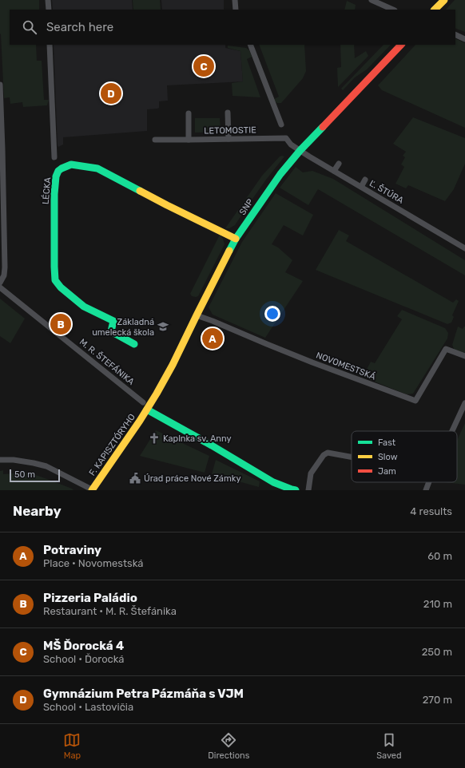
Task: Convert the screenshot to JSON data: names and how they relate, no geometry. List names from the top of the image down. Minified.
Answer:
{"streets":{"street":["LETOMOSTIE","LÉCKA","Ľ. ŠTÚRA","SNP","M. R. ŠTEFÁNIKA","NOVOMESTSKÁ","F. KAPISZTÓRYHO"]},"crossings":[["LETOMOSTIE","Ľ. ŠTÚRA"],["LETOMOSTIE","SNP"],["LÉCKA","SNP"],["Ľ. ŠTÚRA","SNP"],["SNP","NOVOMESTSKÁ"],["SNP","F. KAPISZTÓRYHO"]],"places":{"school or university":["Základná umelecká škola"],"church":["Kaplnka sv. Anny"],"public building":["Úrad práce Nové Zámky"]},"legend":["Fast","Slow","Jam"],"scale_bar":"50 m","page":{"search":"Search here","pins":["C","D","B","A"],"scale":"50 m","heading":["Nearby","4 results"],"list":[{"mark":"A","name":"Potraviny","note":"Place · Novomestská","value":"60 m"},{"mark":"B","name":"Pizzeria Paládio","note":"Restaurant · M. R. Štefánika","value":"210 m"},{"mark":"C","name":"MŠ Ďorocká 4","note":"School · Ďorocká","value":"250 m"},{"mark":"D","name":"Gymnázium Petra Pázmáňa s VJM","note":"School · Lastovičia","value":"270 m"}],"nav":["Map","Directions","Saved"]}}
